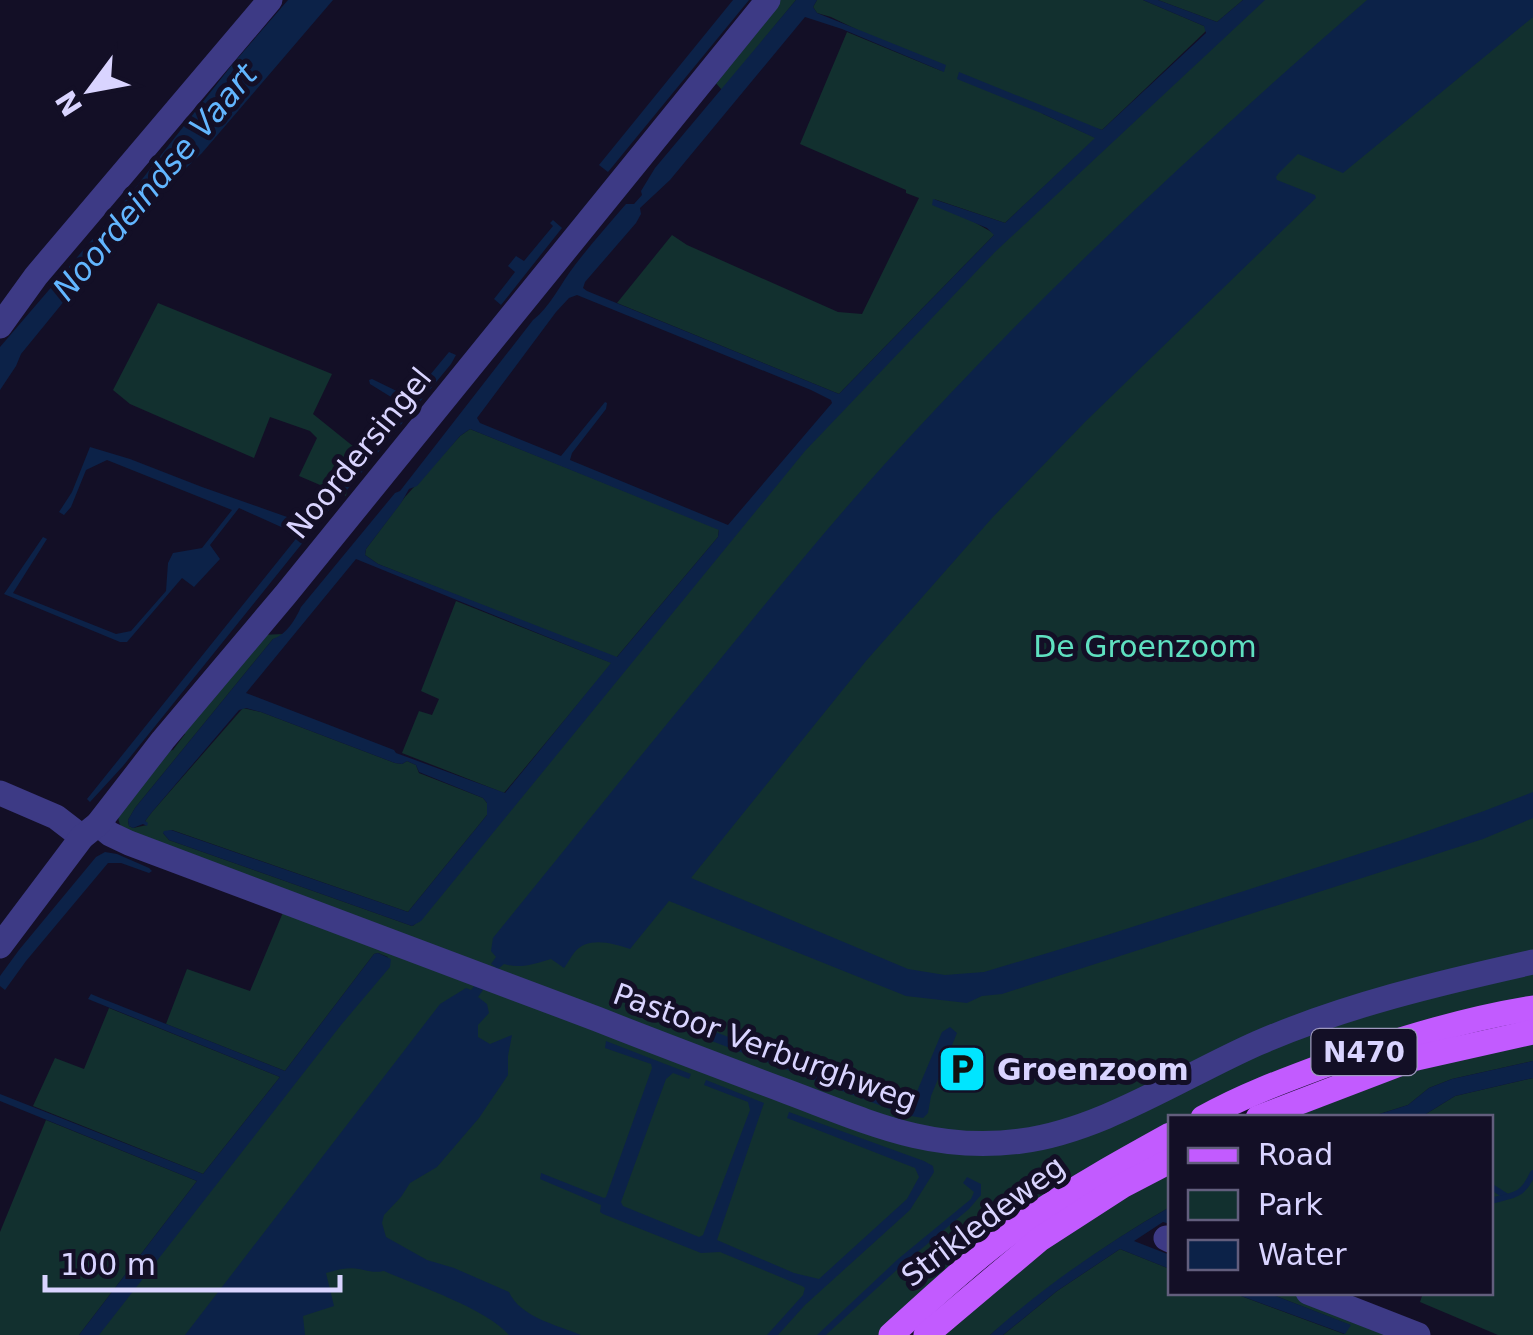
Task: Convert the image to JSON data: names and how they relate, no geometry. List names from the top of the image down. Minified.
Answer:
{"streets":{"main road":["N470","Strikledeweg"],"street":["Noordersingel","Pastoor Verburghweg"]},"crossings":[["Noordersingel","Pastoor Verburghweg"]],"water":["Noordeindse Vaart"],"parks":["De Groenzoom"],"places":{"parking":["Groenzoom"]},"legend":["Road","Park","Water"],"scale_bar":"100 m","north":"bottom left"}
